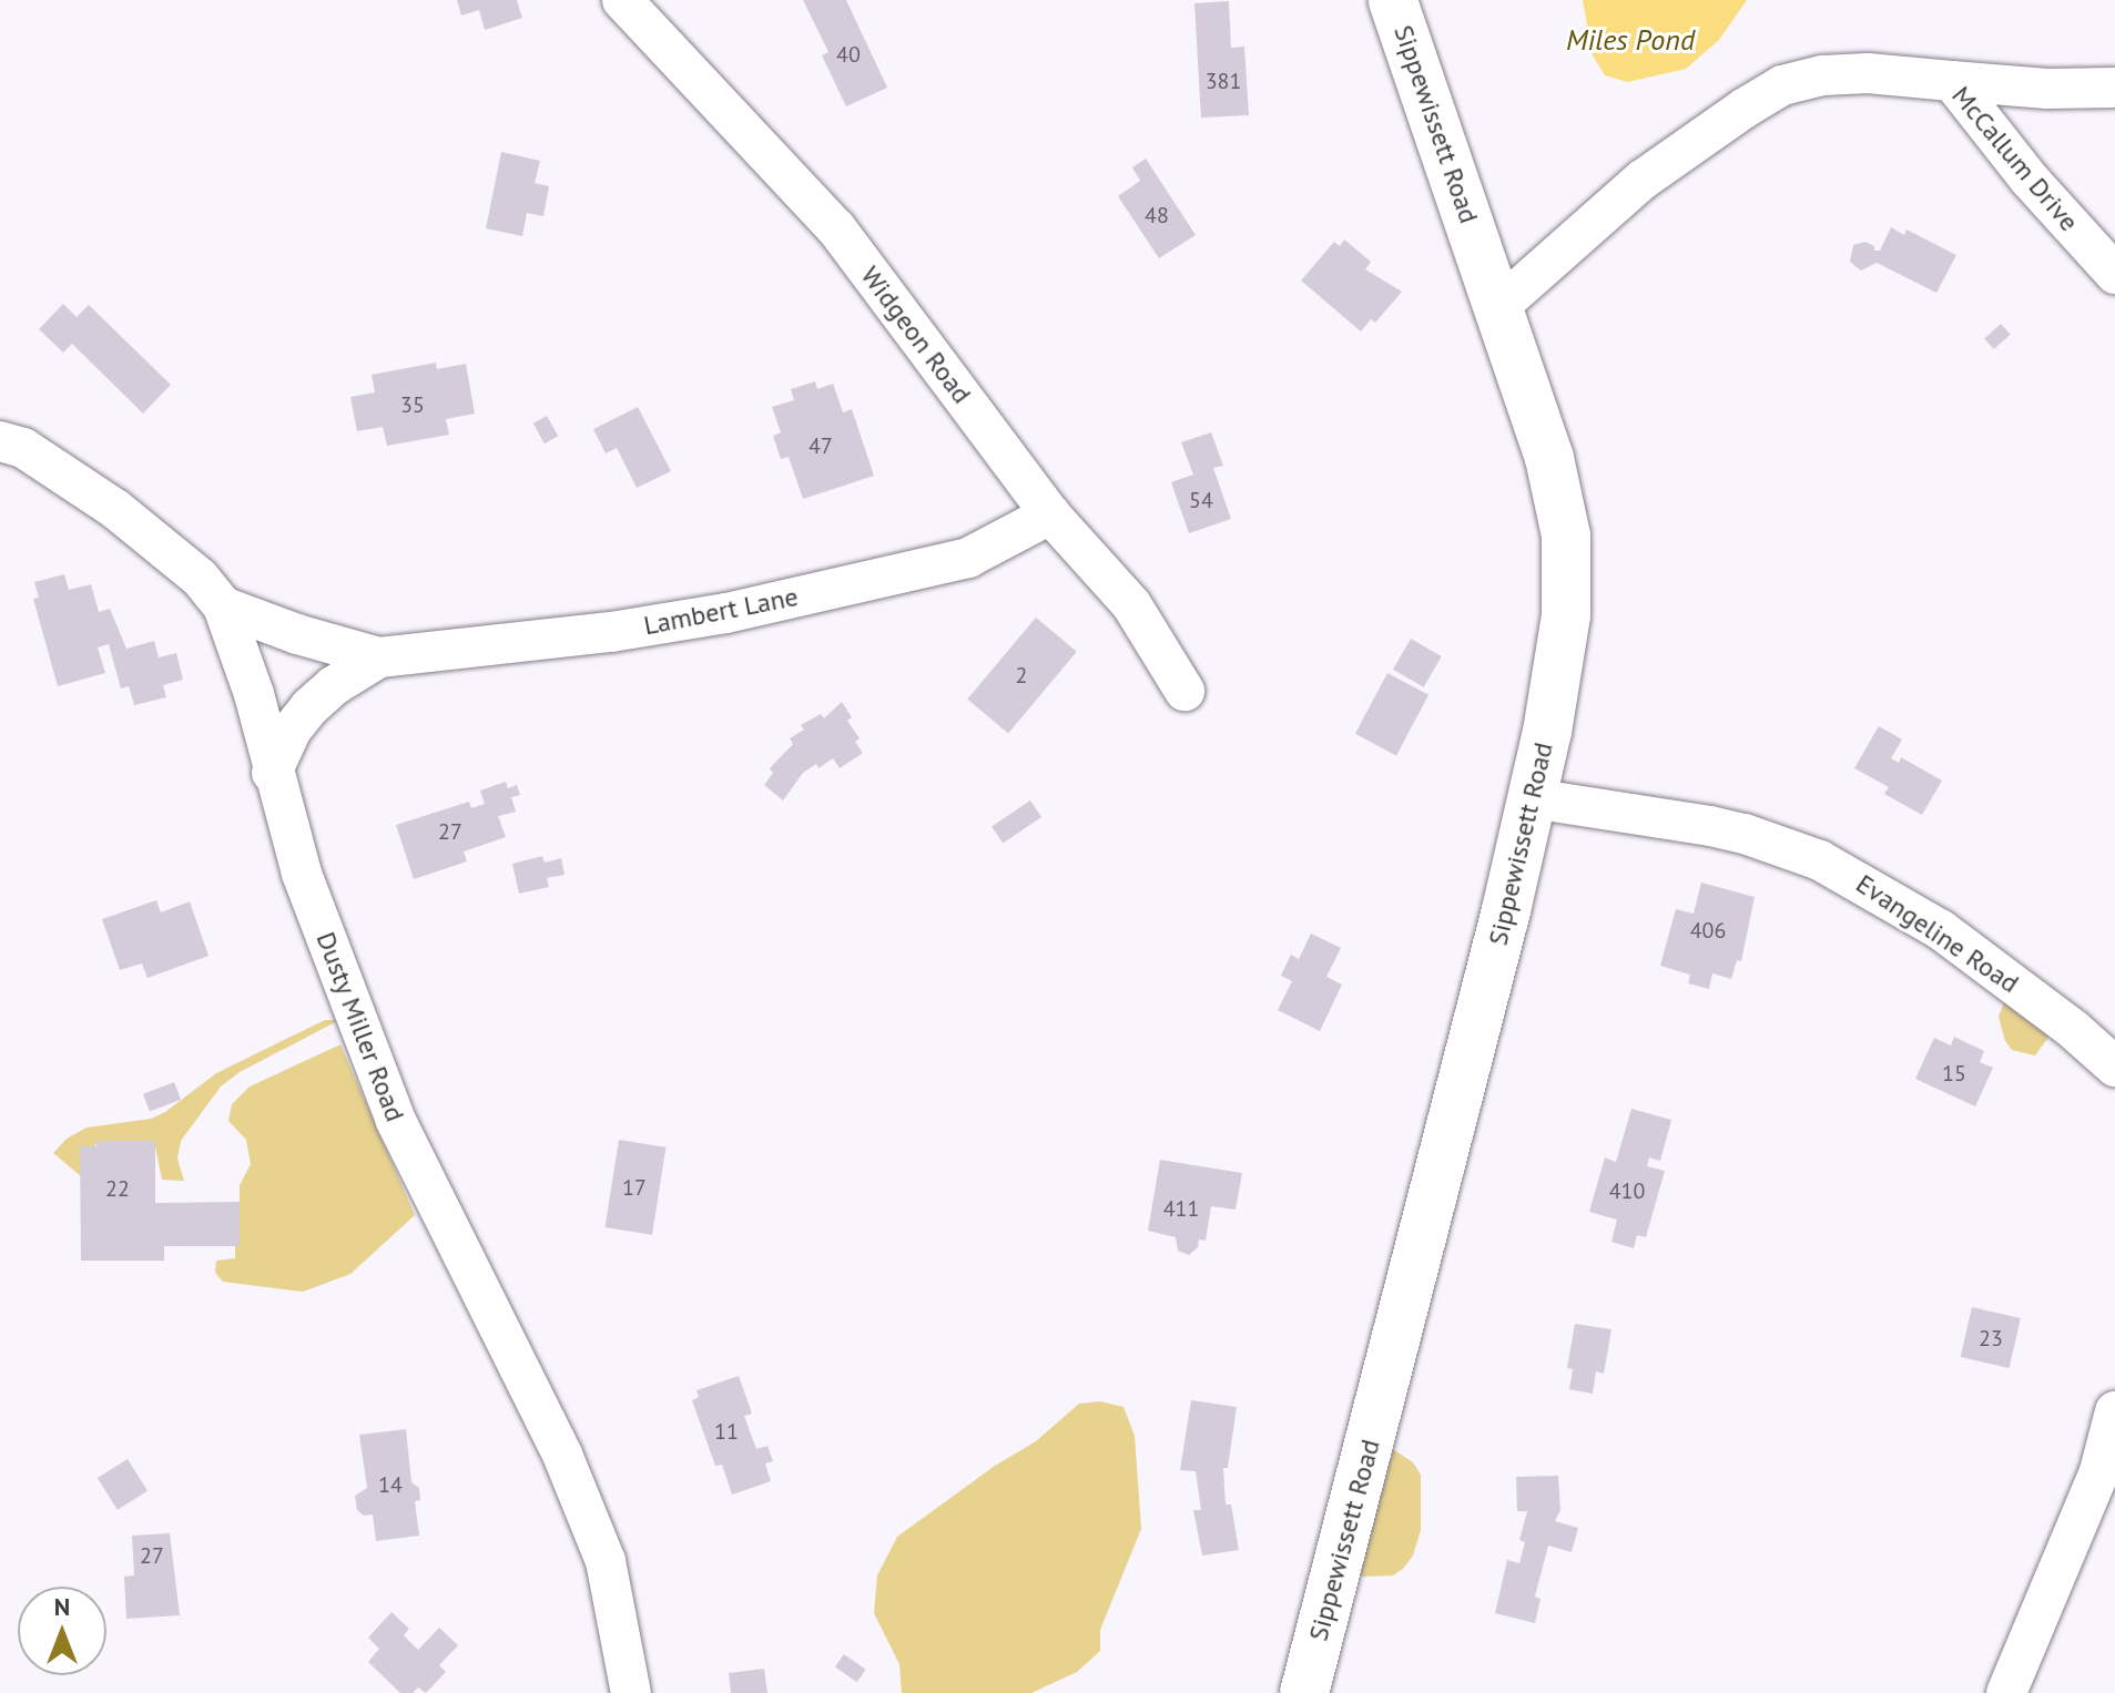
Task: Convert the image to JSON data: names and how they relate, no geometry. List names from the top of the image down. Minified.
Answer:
{"streets":{"main road":["Sippewissett Road"],"street":["McCallum Drive","Widgeon Road","Lambert Lane","Evangeline Road","Dusty Miller Road"]},"crossings":[["Sippewissett Road","McCallum Drive"],["Sippewissett Road","Evangeline Road"],["Widgeon Road","Lambert Lane"],["Lambert Lane","Dusty Miller Road"]],"water":["Miles Pond"],"house_numbers":["40","381","48","35","47","54","2","27","406","15","17","22","410","411","23","11","14","27"],"north":"top"}
